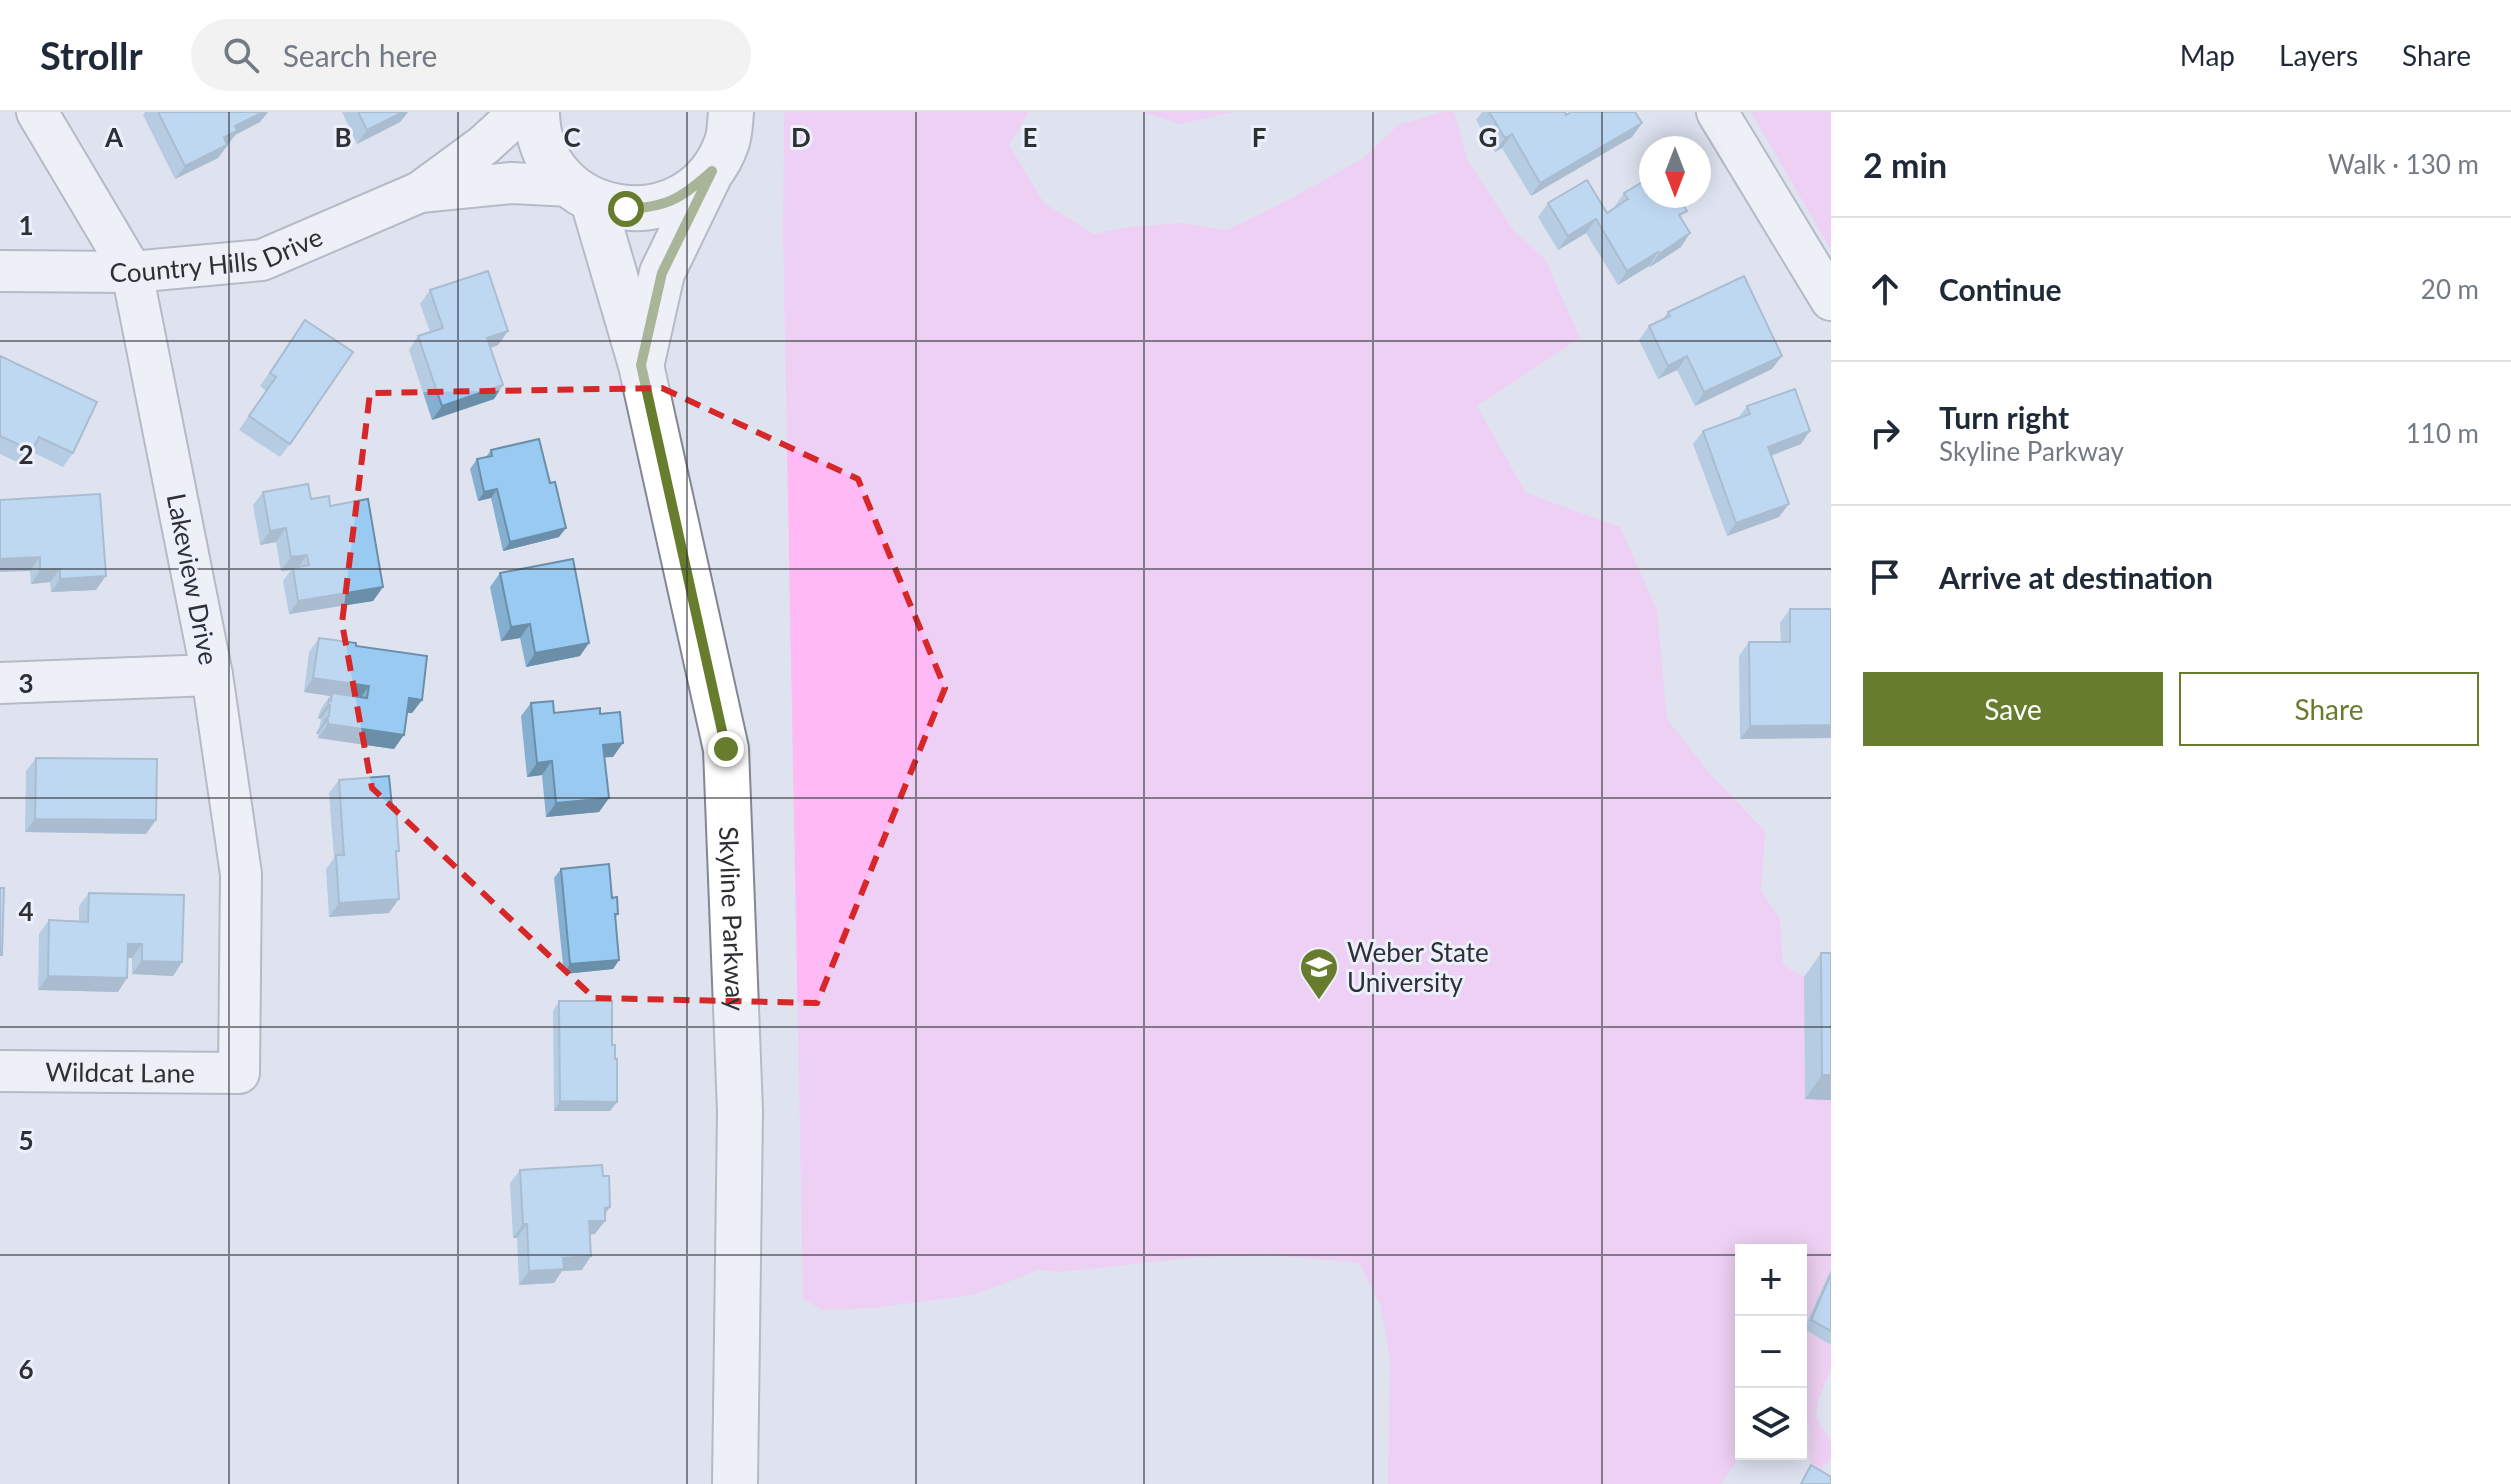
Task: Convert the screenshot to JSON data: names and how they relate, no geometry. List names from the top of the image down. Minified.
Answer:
{"streets":{"street":["Country Hills Drive","Lakeview Drive","Skyline Parkway","Wildcat Lane"]},"crossings":[["Country Hills Drive","Lakeview Drive"],["Country Hills Drive","Skyline Parkway"],["Lakeview Drive","Wildcat Lane"]],"places":{"school or university":["Weber State University"]},"north":"bottom","page":{"header":"Strollr","search":"Search here","nav":["Map","Layers","Share"],"heading":["2 min","Walk · 130 m"],"list":[["Continue","20 m"],["Turn right","Skyline Parkway","110 m"],"Arrive at destination"],"buttons":["Save","Share"],"map_buttons":["+","−"]},"grid":{"columns":["A","B","C","D","E","F","G"],"rows":["1","2","3","4","5","6"]}}
